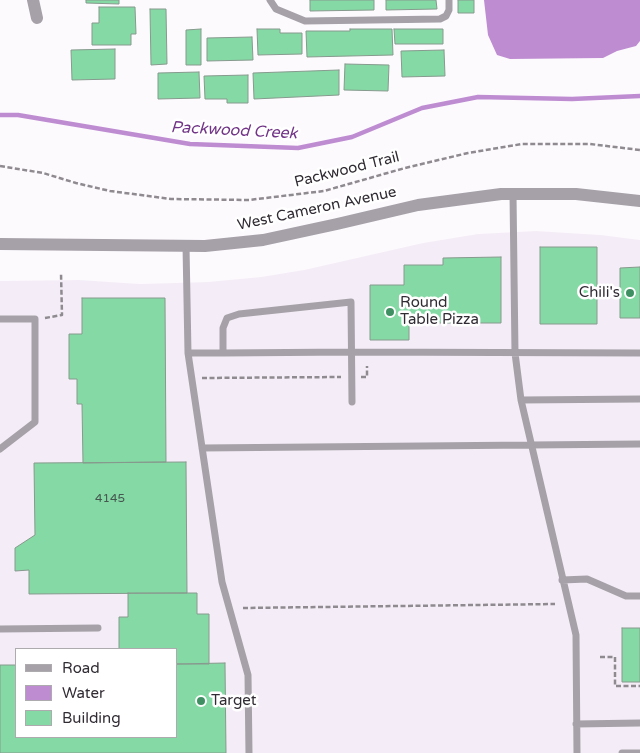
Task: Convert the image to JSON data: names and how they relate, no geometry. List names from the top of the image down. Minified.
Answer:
{"streets":{"street":["West Cameron Avenue"],"path":["Packwood Trail"]},"water":["Packwood Creek"],"places":["Chili's","Round Table Pizza","Target"],"house_numbers":["4145"],"legend":["Road","Water","Building"]}
